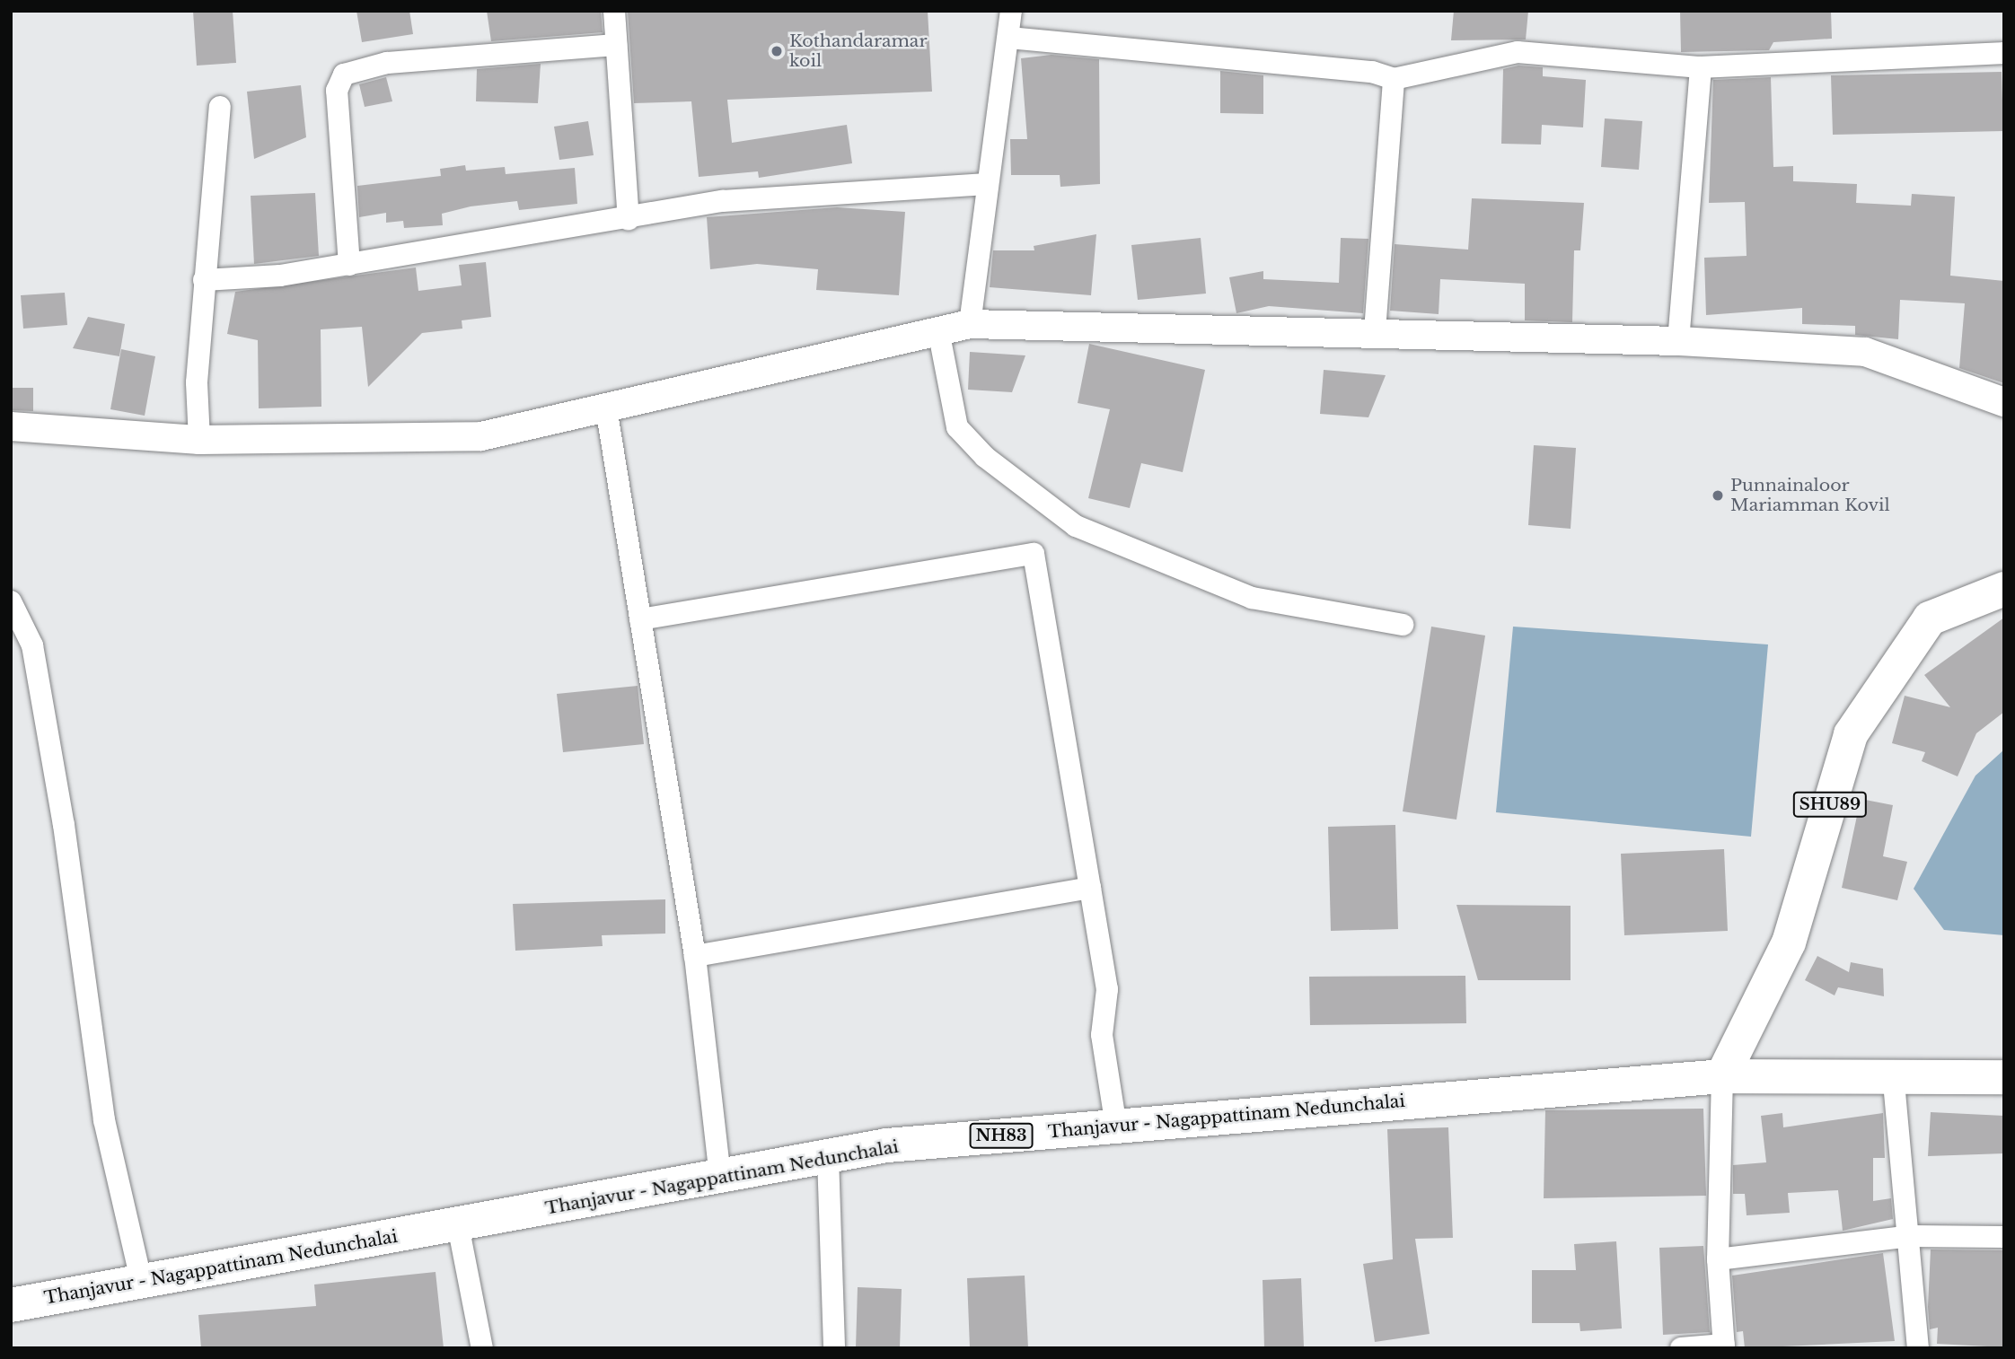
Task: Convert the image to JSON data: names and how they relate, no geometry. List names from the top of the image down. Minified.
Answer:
{"streets":{"main road":["SHU89","Thanjavur - Nagappattinam Nedunchalai","NH83"]},"crossings":[["SHU89","Thanjavur - Nagappattinam Nedunchalai"]],"places":["Kothandaramar koil","Punnainaloor Mariamman Kovil"]}
